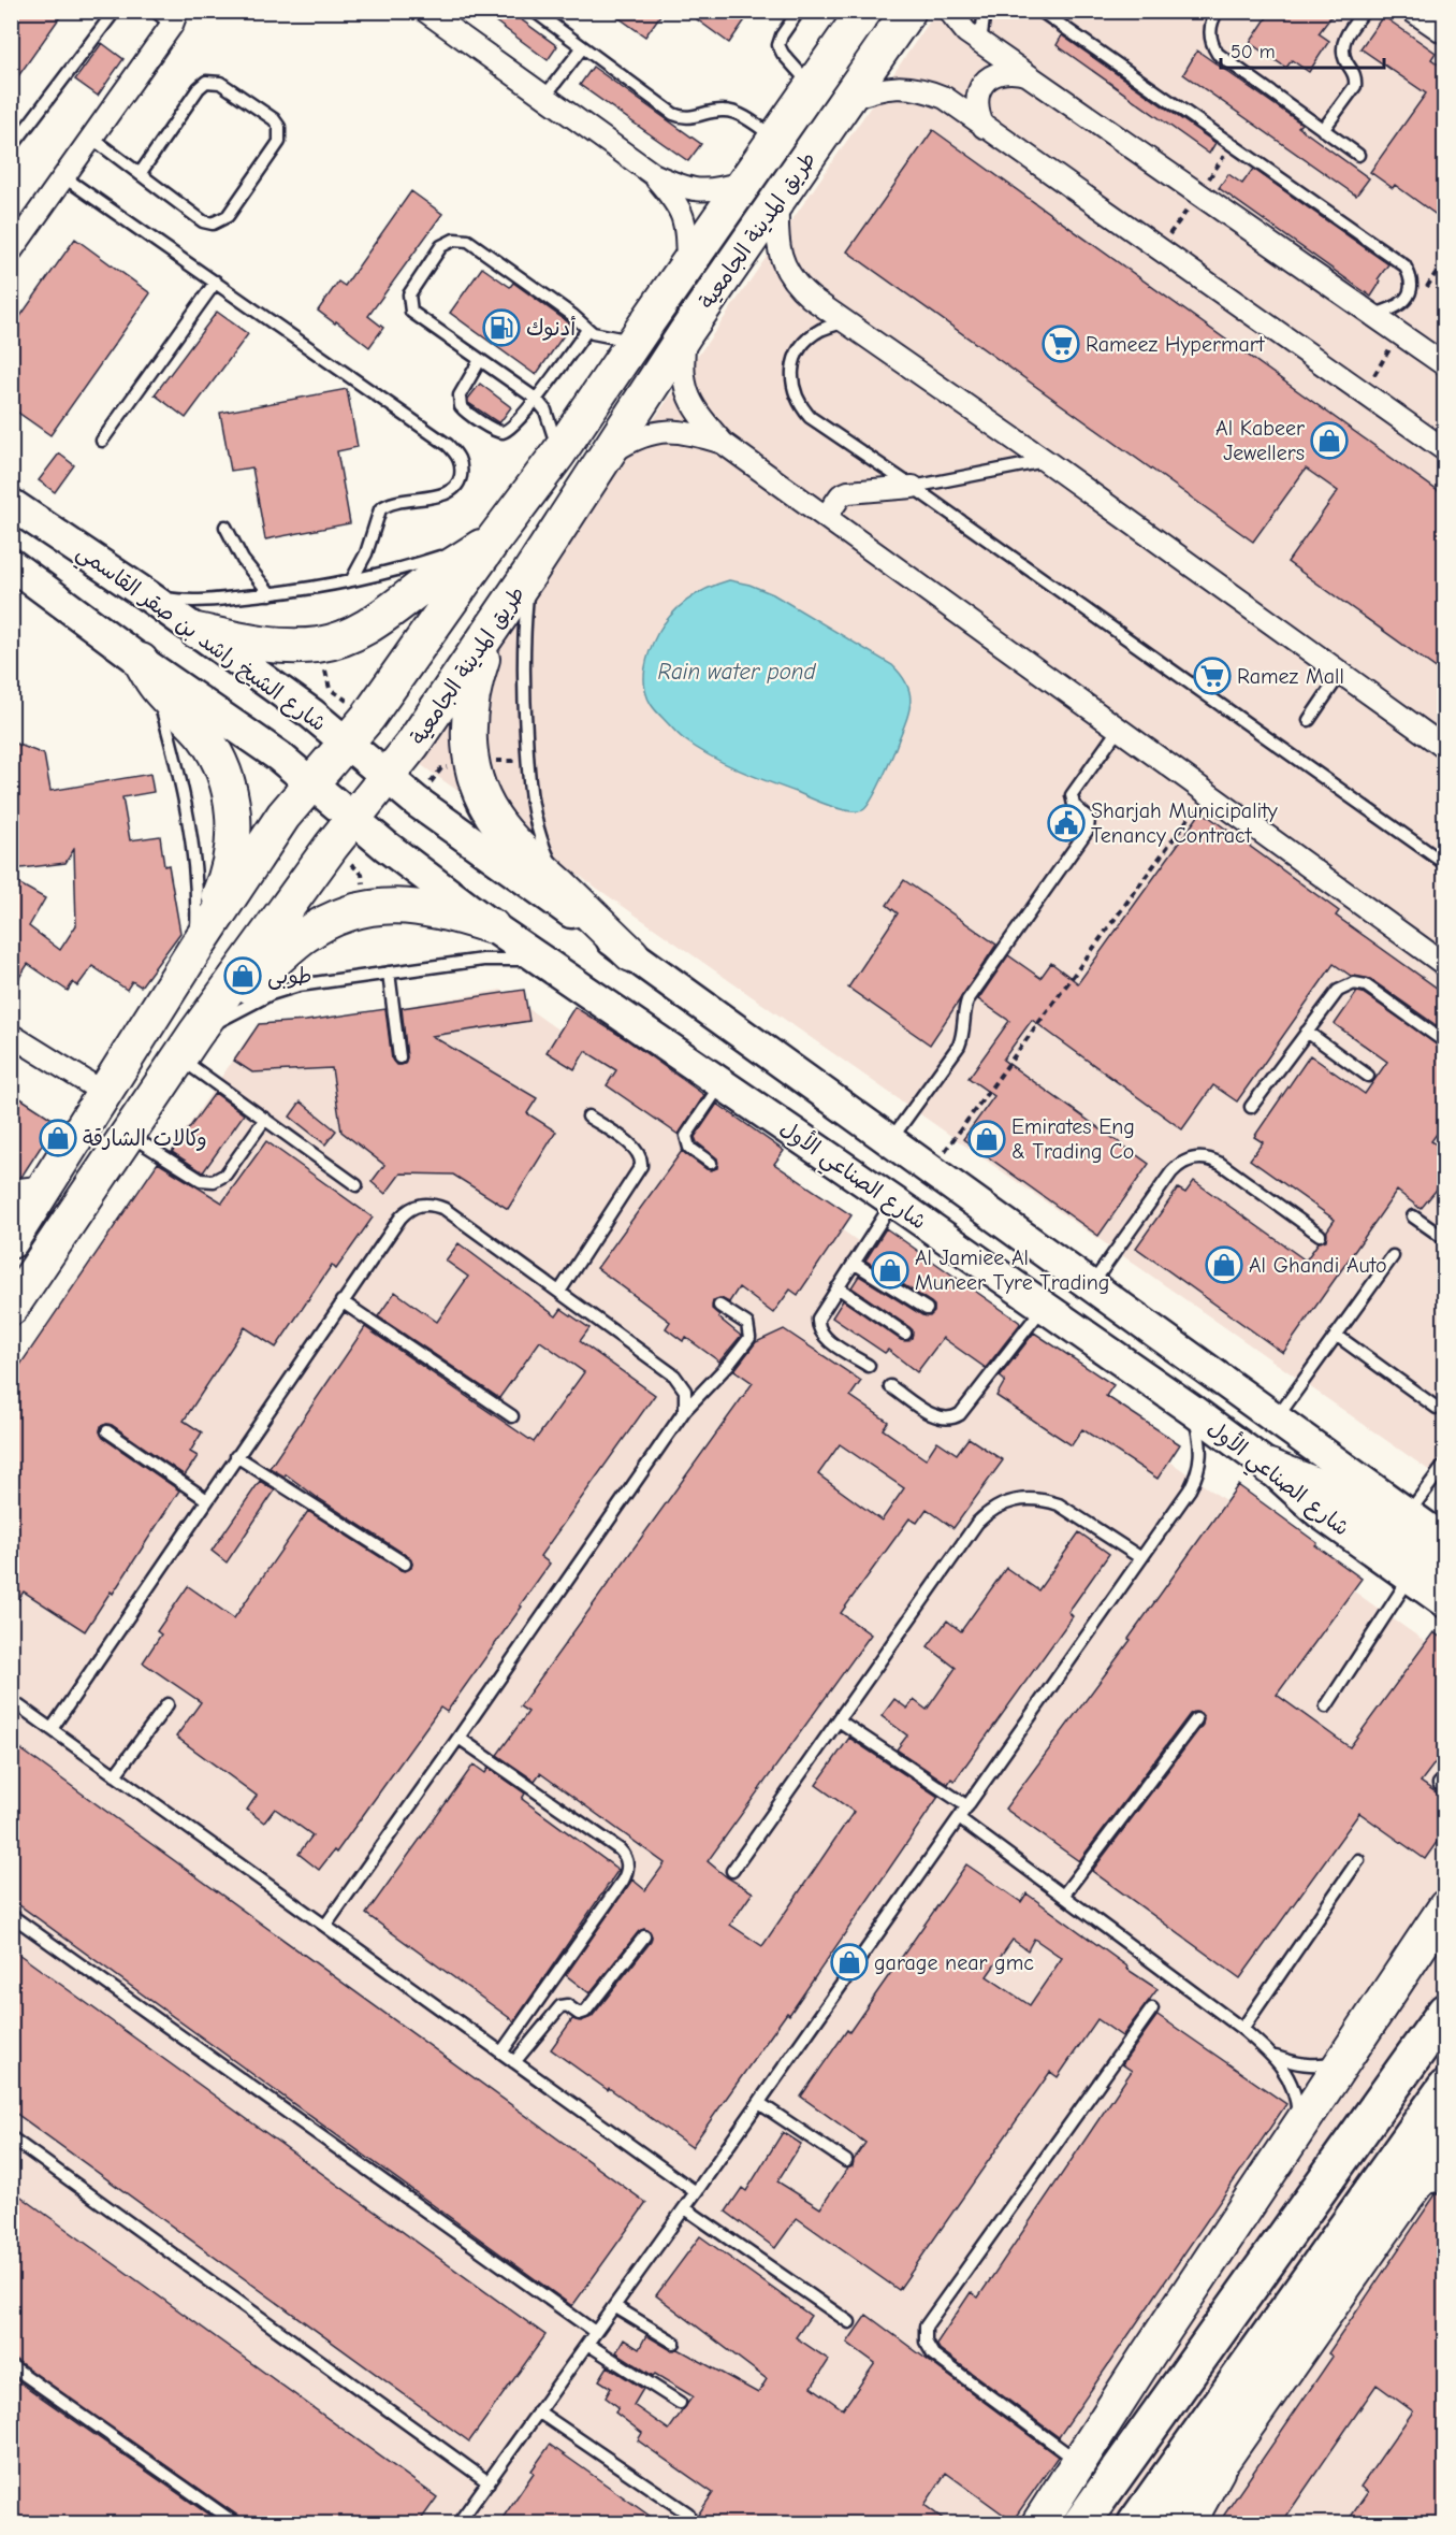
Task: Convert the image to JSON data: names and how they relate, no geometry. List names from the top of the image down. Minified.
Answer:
{"streets":{"main road":["طريق المدينة الجامعية","شارع الشيخ راشد بن صقر القاسمي","شارع الصناعي الأول"]},"crossings":[["طريق المدينة الجامعية","شارع الشيخ راشد بن صقر القاسمي"],["طريق المدينة الجامعية","شارع الصناعي الأول"],["شارع الشيخ راشد بن صقر القاسمي","شارع الصناعي الأول"]],"water":["Rain water pond"],"places":{"fuel station":["أدنوك"],"supermarket":["Rameez Hypermart","Ramez Mall"],"shop":["Al Kabeer Jewellers","طوبى","وكالات الشارقة","Emirates Eng & Trading Co","Al Ghandi Auto","Al Jamiee Al Muneer Tyre Trading","garage near gmc"],"public building":["Sharjah Municipality Tenancy Contract"]},"scale_bar":"50 m"}
